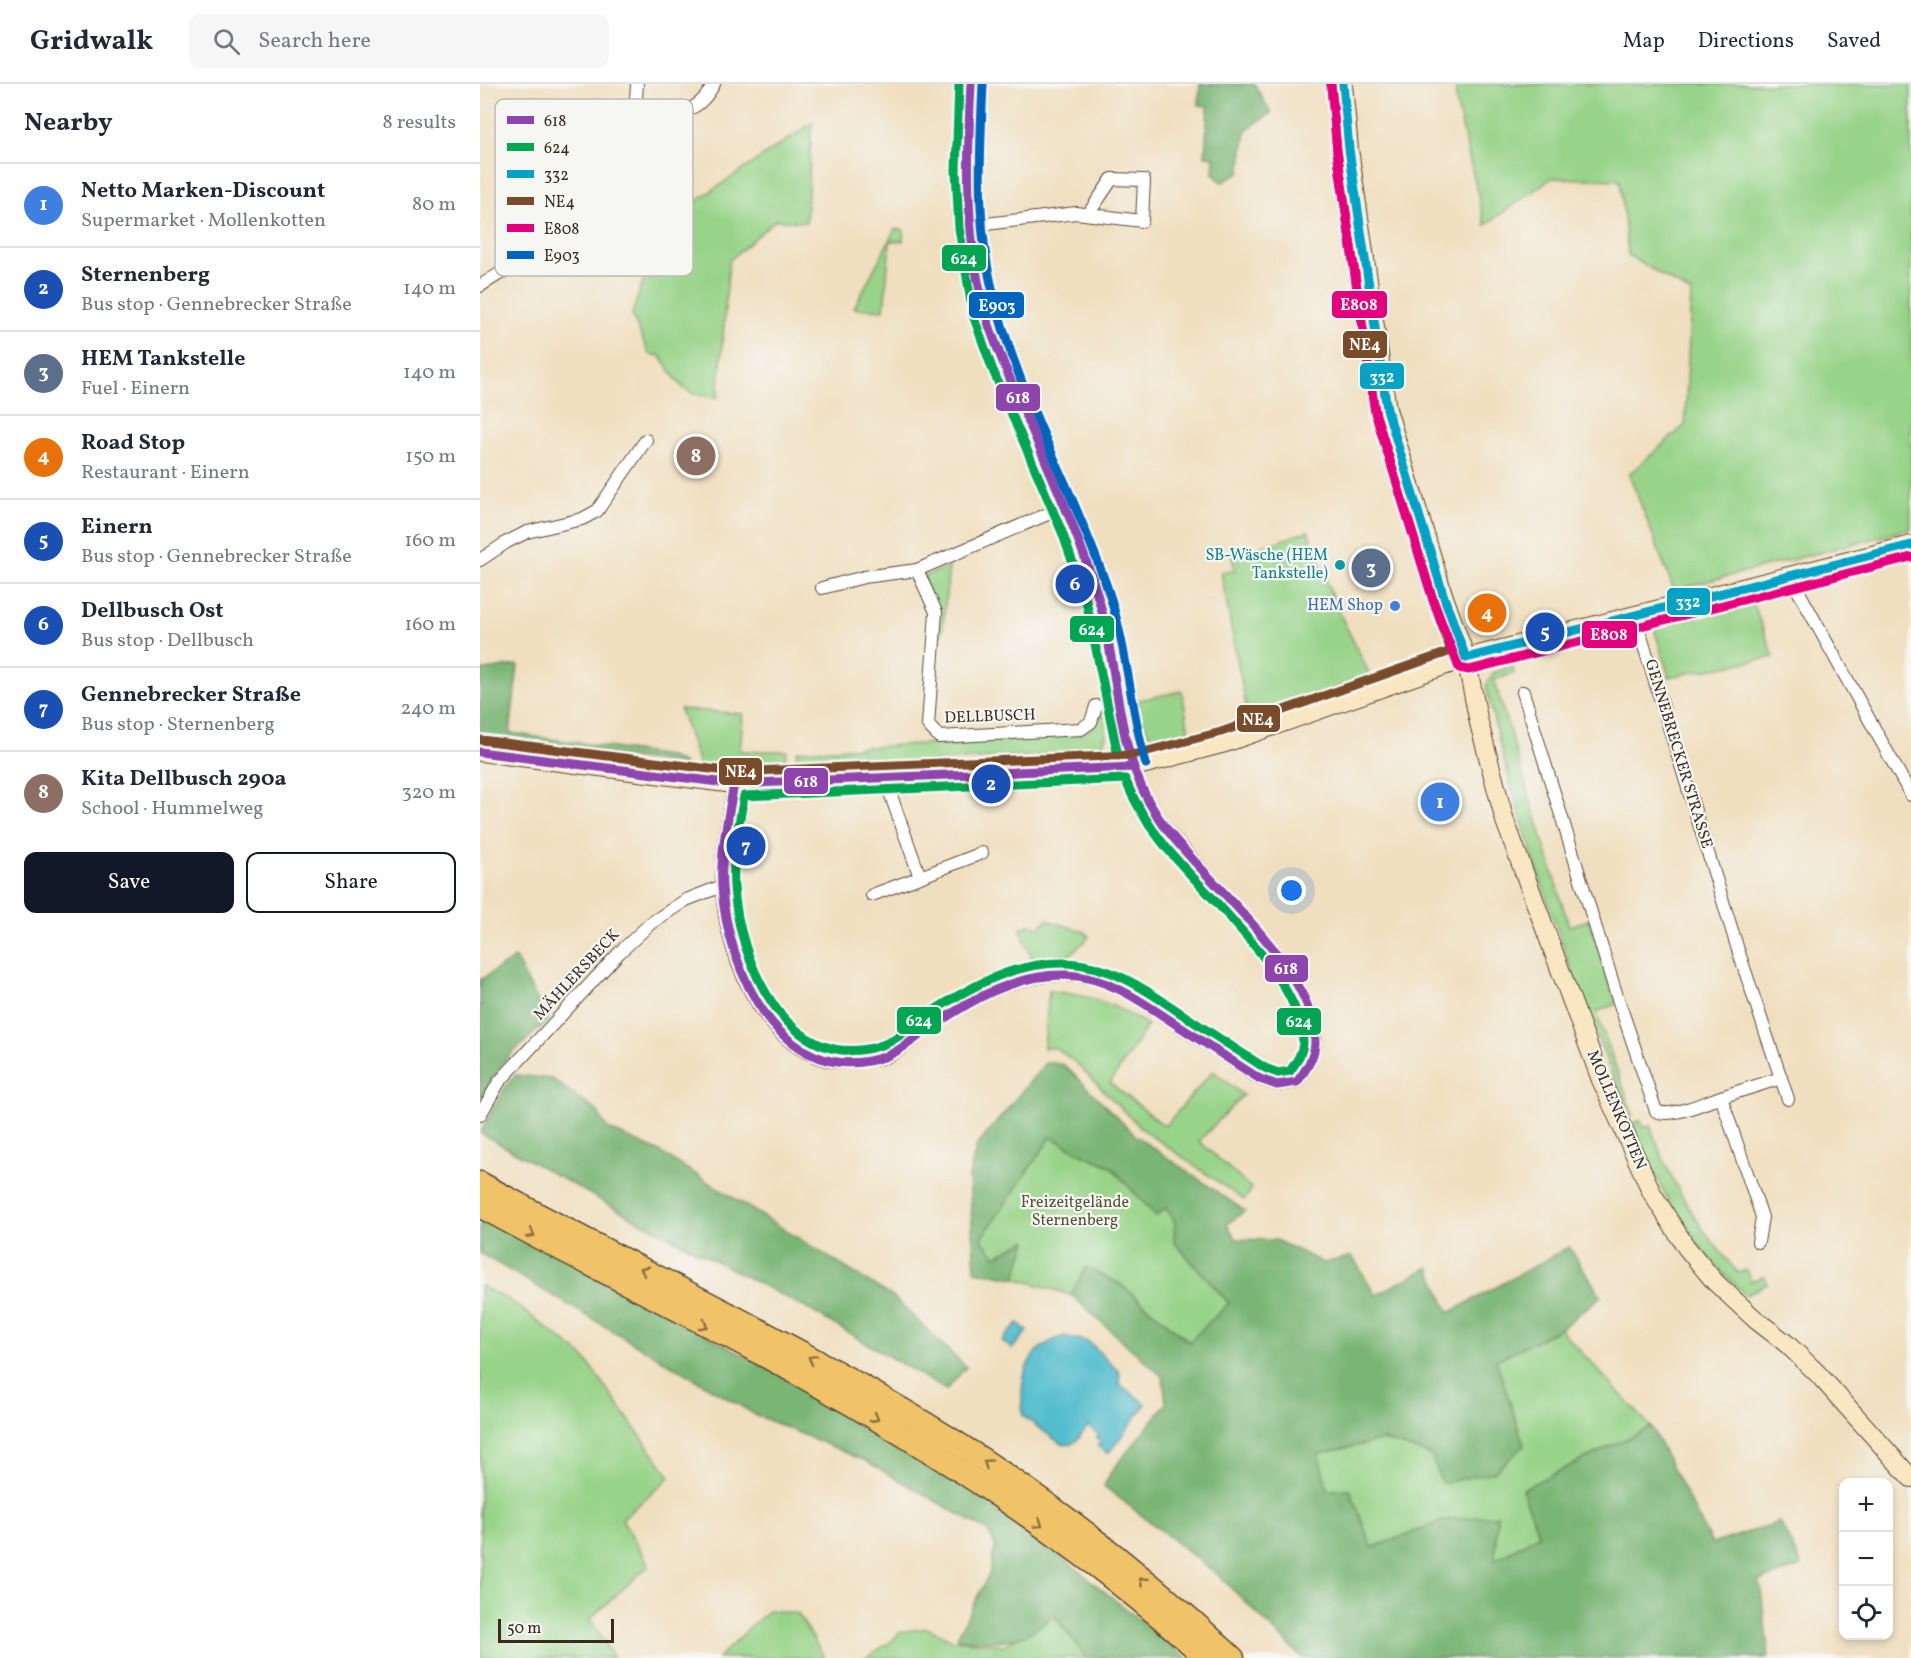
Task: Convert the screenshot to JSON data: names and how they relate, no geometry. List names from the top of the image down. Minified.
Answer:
{"streets":{"main road":["MOLLENKOTTEN"],"street":["DELLBUSCH","GENNEBRECKER STRASSE","MÄHLERSBECK"]},"parks":["Freizeitgelände Sternenberg"],"places":["SB-Wäsche (HEM Tankstelle)","HEM Shop"],"lines":["transit line 618","transit line 624","transit line 332","transit line NE4","transit line E808","transit line E903"],"legend":["618","624","332","NE4","E808","E903"],"scale_bar":"50 m","page":{"header":"Gridwalk","search":"Search here","nav":["Map","Directions","Saved"],"heading":["Nearby","8 results"],"list":[{"mark":"1","name":"Netto Marken-Discount","note":"Supermarket · Mollenkotten","value":"80 m"},{"mark":"2","name":"Sternenberg","note":"Bus stop · Gennebrecker Straße","value":"140 m"},{"mark":"3","name":"HEM Tankstelle","note":"Fuel · Einern","value":"140 m"},{"mark":"4","name":"Road Stop","note":"Restaurant · Einern","value":"150 m"},{"mark":"5","name":"Einern","note":"Bus stop · Gennebrecker Straße","value":"160 m"},{"mark":"6","name":"Dellbusch Ost","note":"Bus stop · Dellbusch","value":"160 m"},{"mark":"7","name":"Gennebrecker Straße","note":"Bus stop · Sternenberg","value":"240 m"},{"mark":"8","name":"Kita Dellbusch 290a","note":"School · Hummelweg","value":"320 m"}],"pins":["8","3","6","4","5","2","1","7"],"buttons":["Save","Share"],"map_buttons":["+","−"],"scale":"50 m"}}
